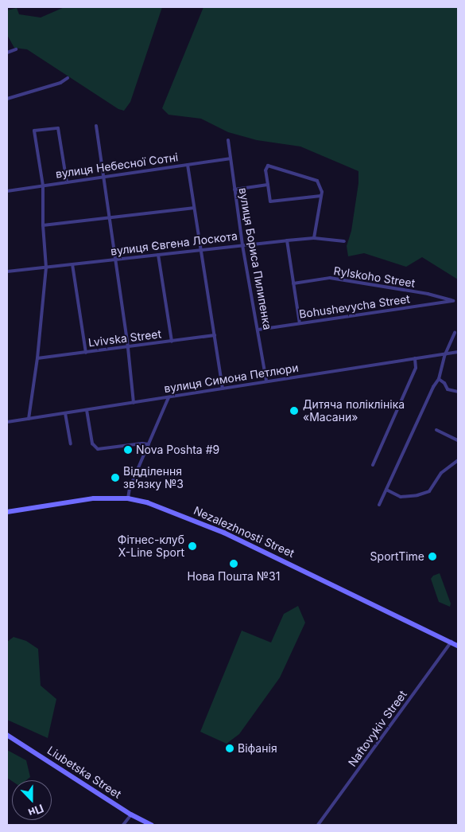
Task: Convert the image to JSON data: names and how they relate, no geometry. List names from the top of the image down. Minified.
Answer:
{"streets":{"street":["вулиця Небесної Сотні","вулиця Євгена Лоскота","вулиця Бориса Пилипенка","Rylskoho Street","Bohushevycha Street","Lvivska Street","вулиця Симона Петлюри","Nezalezhnosti Street","Naftovykiv Street","Liubetska Street"]},"crossings":[["вулиця Небесної Сотні","вулиця Бориса Пилипенка"],["вулиця Євгена Лоскота","вулиця Бориса Пилипенка"],["вулиця Бориса Пилипенка","Bohushevycha Street"],["вулиця Бориса Пилипенка","вулиця Симона Петлюри"],["Rylskoho Street","Bohushevycha Street"],["Nezalezhnosti Street","Naftovykiv Street"]],"places":["Дитяча поліклініка «Масани»","Nova Poshta #9","Відділення зв’язку №3","Фітнес-клуб X-Line Sport","SportTime","Нова Пошта №31","Віфанія"],"north":"bottom"}
